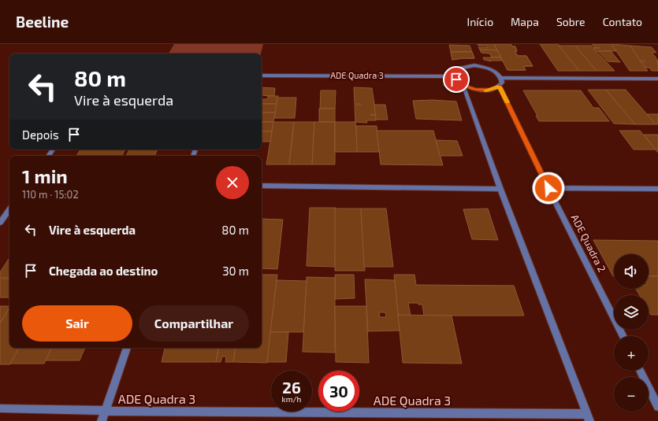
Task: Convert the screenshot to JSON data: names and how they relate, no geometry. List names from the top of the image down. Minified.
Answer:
{"streets":{"street":["ADE Quadra 3","ADE Quadra 2"]},"page":{"header":"Beeline","nav":["Início","Mapa","Sobre","Contato"],"turn":["80 m","Vire à esquerda"],"then":"Depois","heading":["1 min","110 m · 15:02"],"list":[{"name":"Vire à esquerda","value":"80 m"},{"name":"Chegada ao destino","value":"30 m"}],"map_buttons":["+","−"],"buttons":["Sair","Compartilhar"],"speed":"26 km/h","limit":"30"}}
